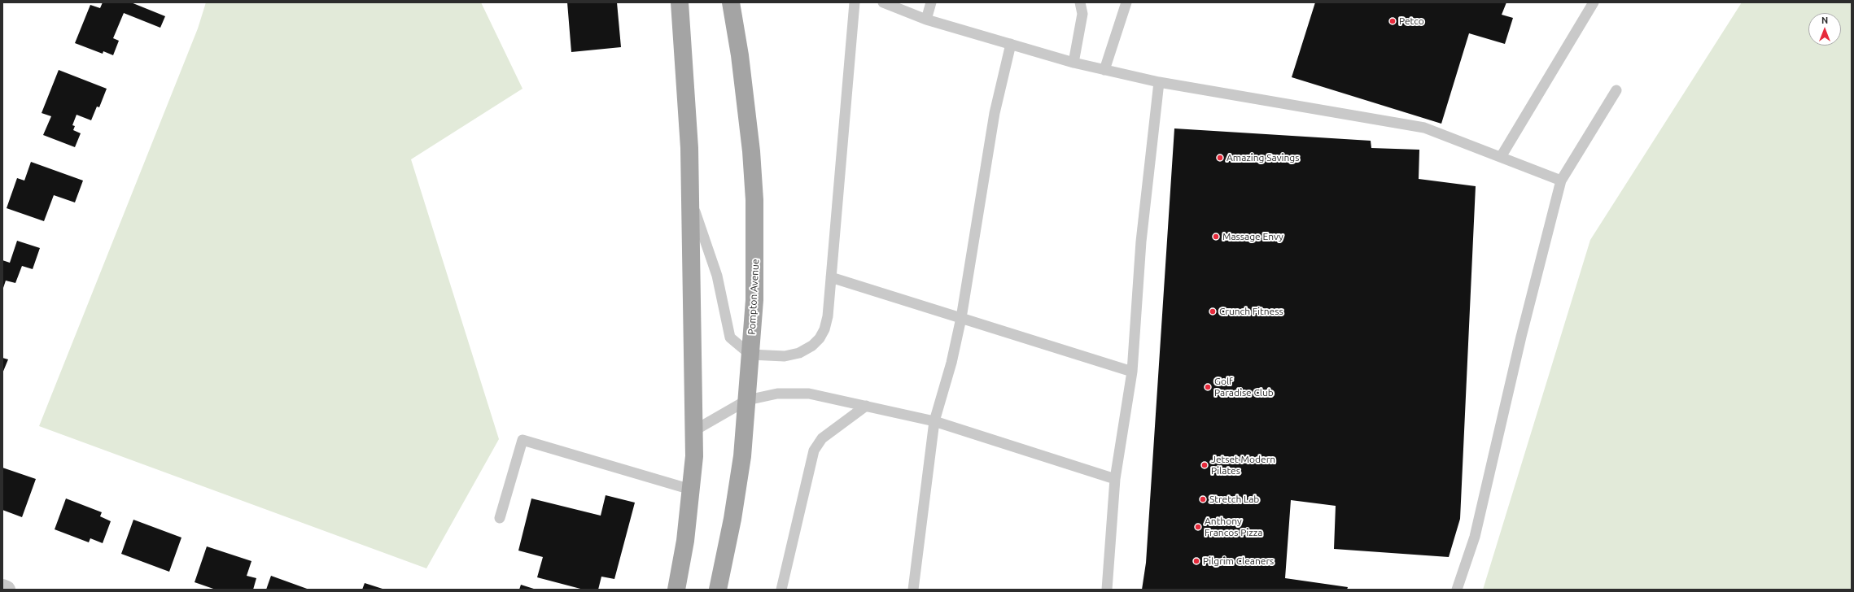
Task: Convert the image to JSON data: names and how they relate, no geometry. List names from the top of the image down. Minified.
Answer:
{"streets":{"main road":["Pompton Avenue"]},"places":["Petco","Amazing Savings","Massage Envy","Crunch Fitness","Golf Paradise Club","Jetset Modern Pilates","Stretch Lab","Anthony Francos Pizza","Pilgrim Cleaners"],"north":"top"}
